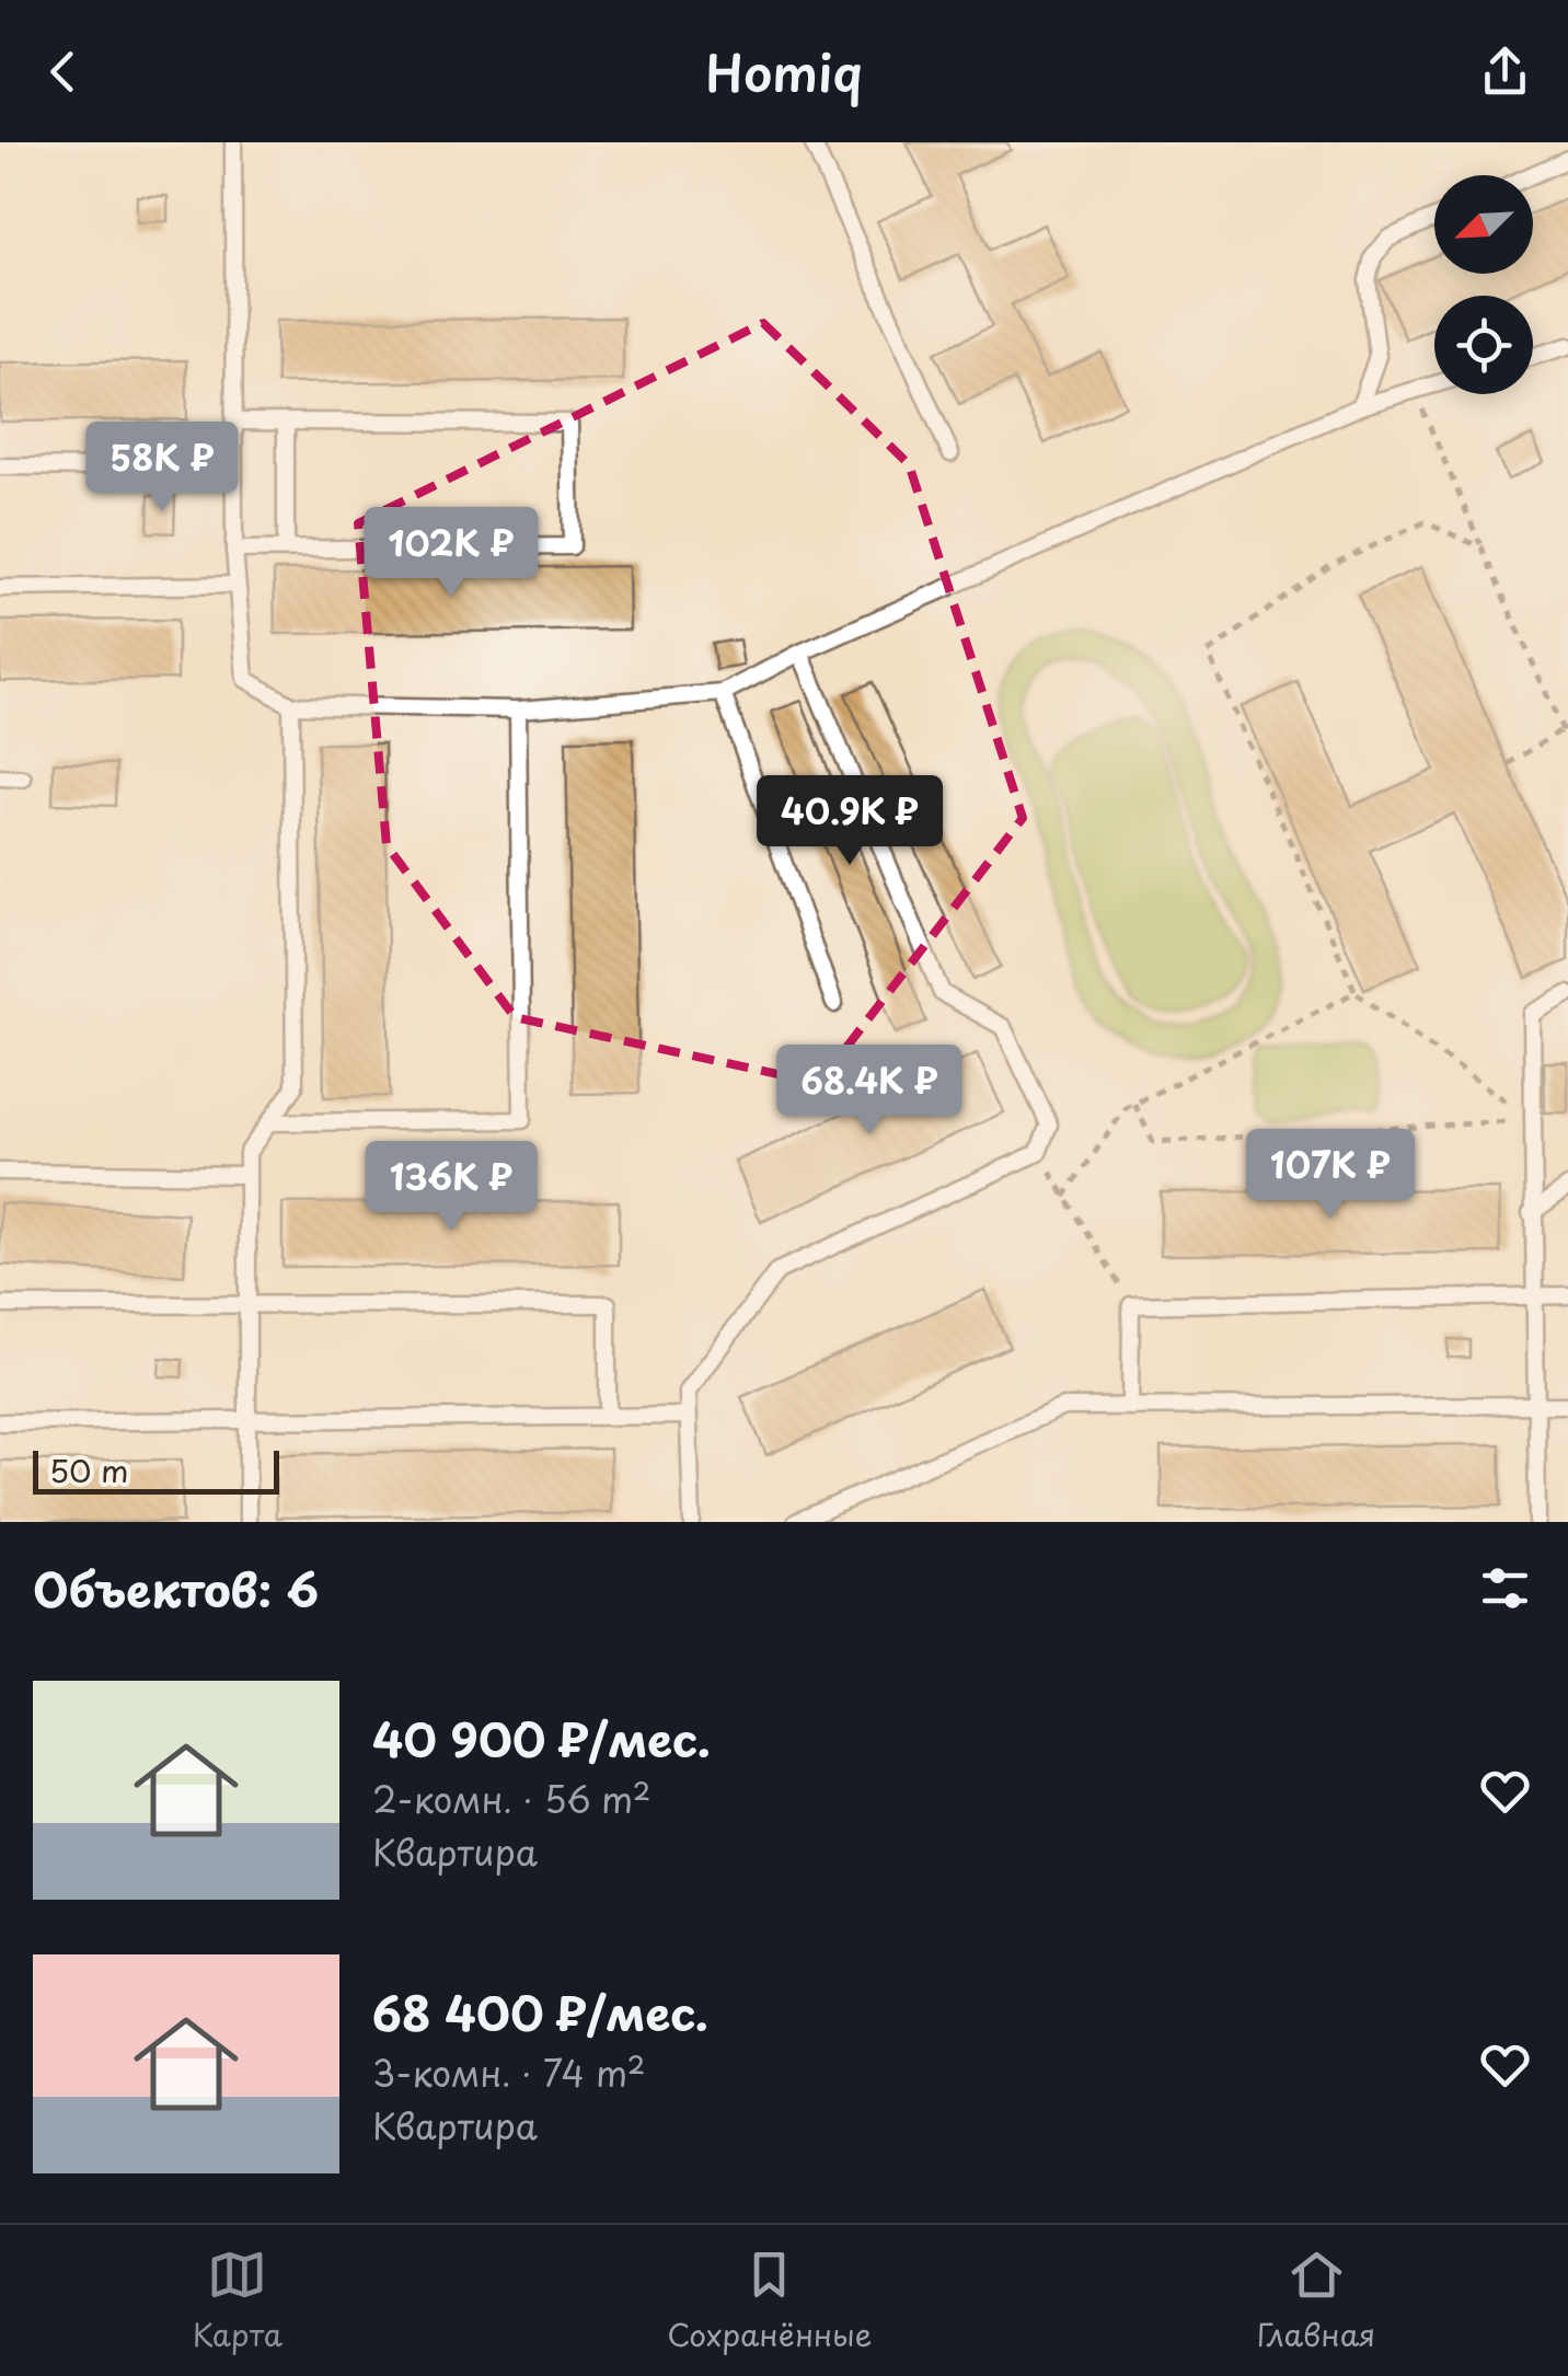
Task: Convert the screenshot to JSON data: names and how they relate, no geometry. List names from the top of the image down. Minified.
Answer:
{"scale_bar":"50 m","north":"bottom left","page":{"header":"Homiq","price":["58K ₽","102K ₽","40.9K ₽","68.4K ₽","107K ₽","136K ₽"],"scale":"50 m","heading":"Объектов: 6","list":[{"name":"40 900 ₽/мес.","note":"2-комн. · 56 m² · Квартира"},{"name":"68 400 ₽/мес.","note":"3-комн. · 74 m² · Квартира"}],"tabs":["Карта","Сохранённые","Главная"]}}
